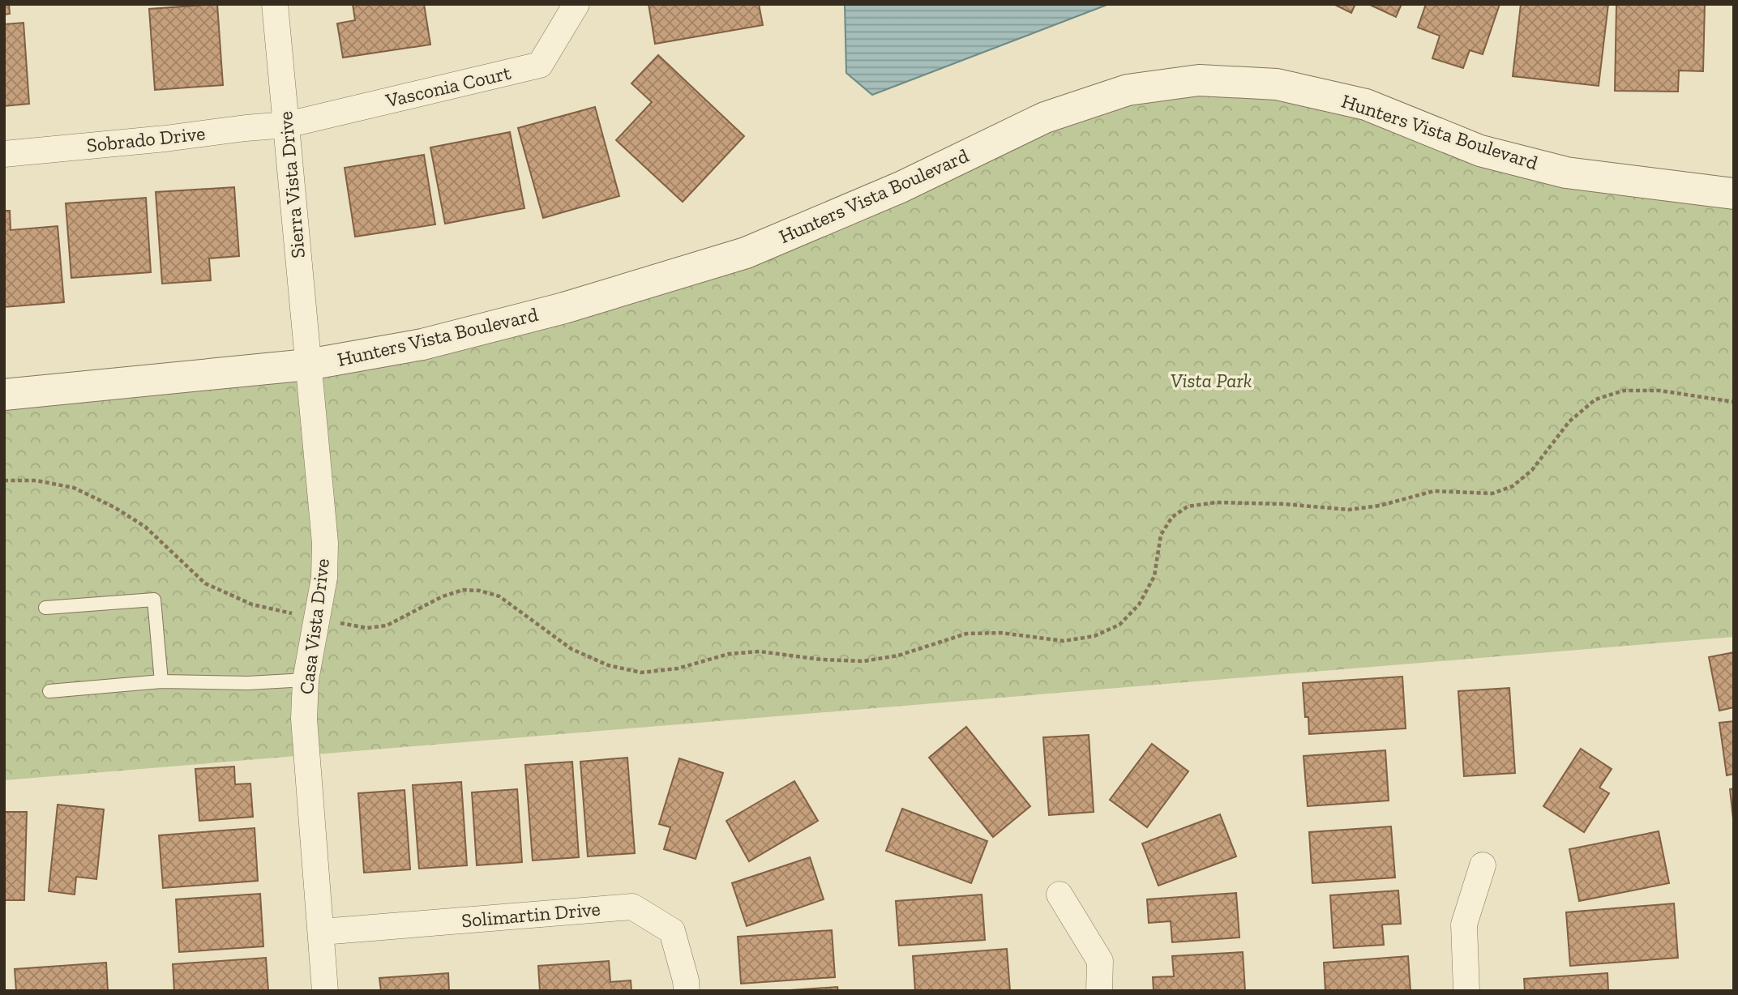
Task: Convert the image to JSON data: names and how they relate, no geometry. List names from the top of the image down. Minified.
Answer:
{"streets":{"street":["Vasconia Court","Hunters Vista Boulevard","Sobrado Drive","Sierra Vista Drive","Casa Vista Drive","Solimartin Drive"]},"crossings":[["Vasconia Court","Sobrado Drive"],["Vasconia Court","Sierra Vista Drive"],["Hunters Vista Boulevard","Sierra Vista Drive"],["Hunters Vista Boulevard","Casa Vista Drive"],["Sobrado Drive","Sierra Vista Drive"],["Sierra Vista Drive","Casa Vista Drive"],["Casa Vista Drive","Solimartin Drive"]],"parks":["Vista Park"]}
